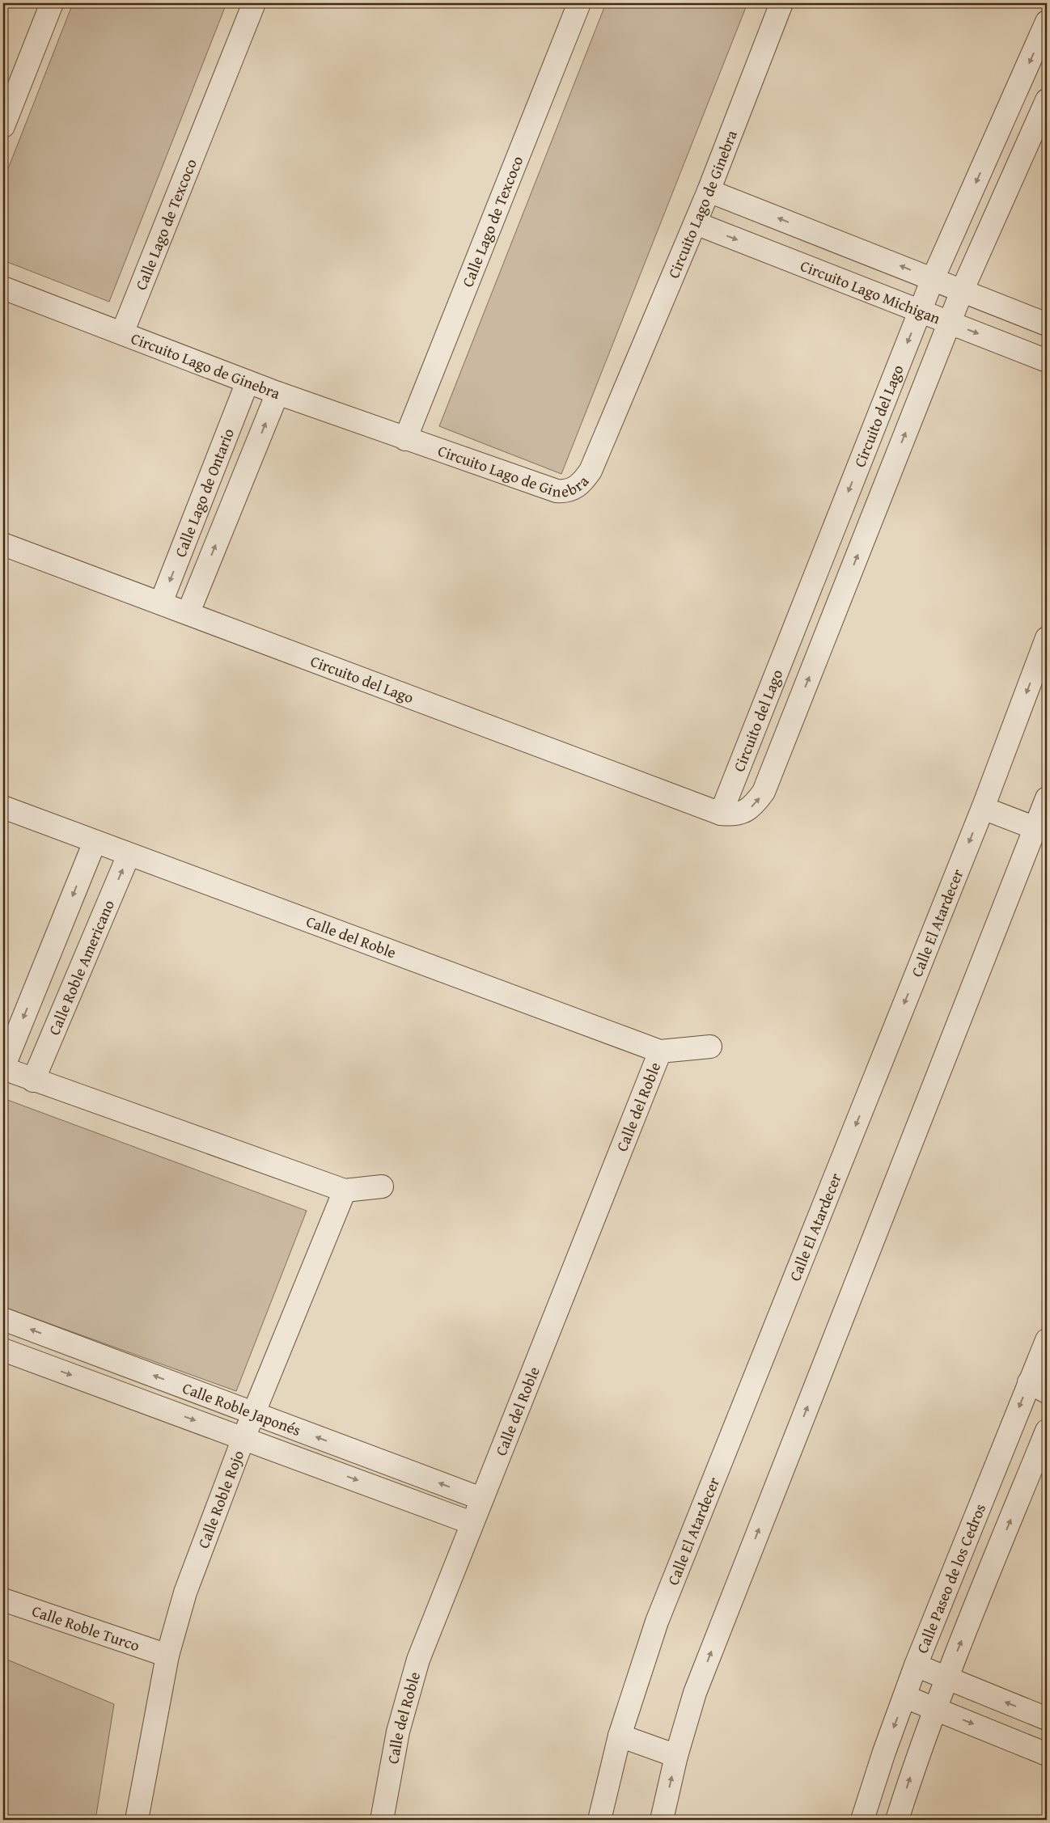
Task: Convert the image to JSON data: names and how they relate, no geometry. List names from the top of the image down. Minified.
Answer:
{"streets":{"street":["Circuito Lago de Ginebra","Calle Lago de Texcoco","Circuito Lago Michigan","Circuito del Lago","Calle Lago de Ontario","Calle El Atardecer","Calle del Roble","Calle Roble Americano","Calle Roble Japonés","Calle Roble Rojo","Calle Paseo de los Cedros","Calle Roble Turco"]},"crossings":[["Circuito Lago de Ginebra","Calle Lago de Texcoco"],["Circuito Lago de Ginebra","Circuito Lago Michigan"],["Circuito Lago de Ginebra","Calle Lago de Ontario"],["Circuito Lago Michigan","Circuito del Lago"],["Circuito del Lago","Calle Lago de Ontario"],["Calle del Roble","Calle Roble Americano"],["Calle del Roble","Calle Roble Japonés"],["Calle Roble Japonés","Calle Roble Rojo"],["Calle Roble Rojo","Calle Roble Turco"]]}
